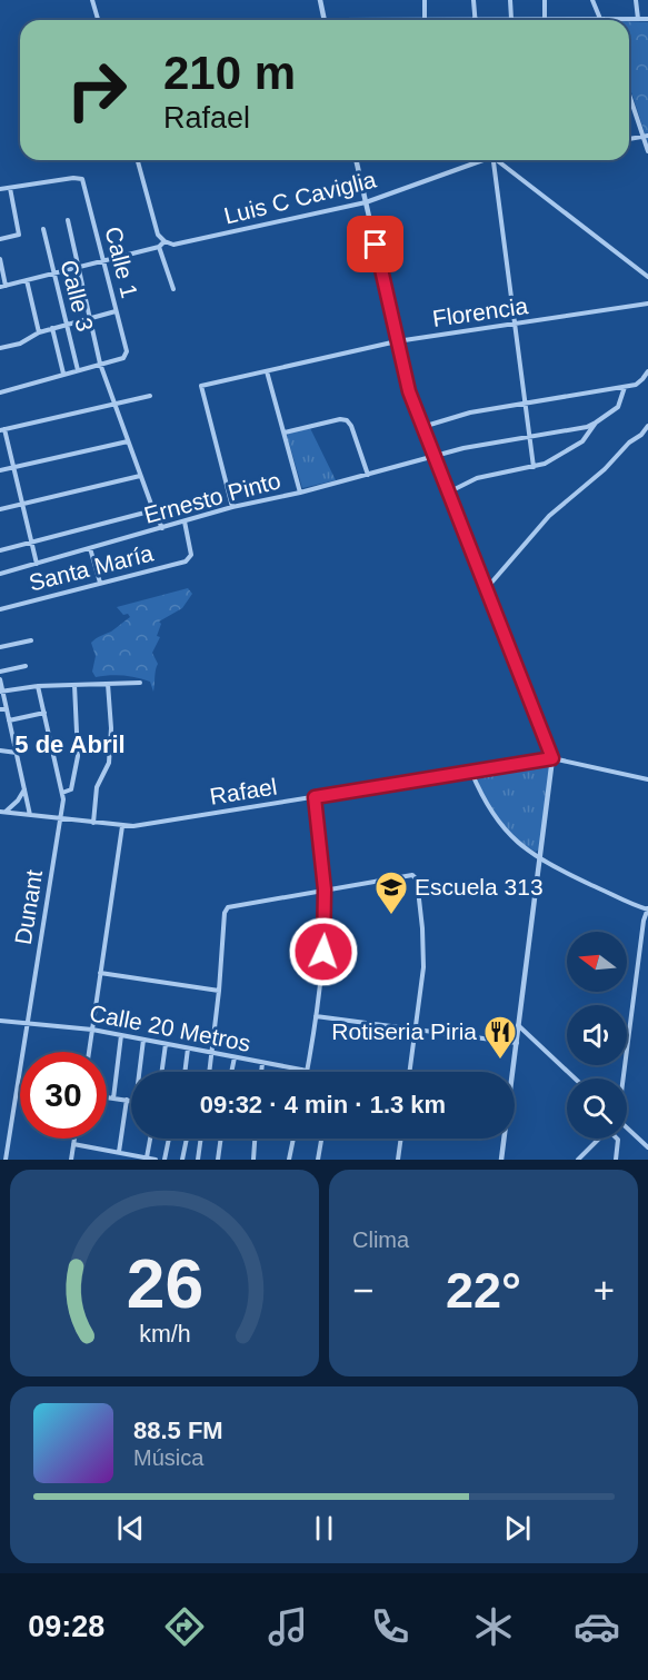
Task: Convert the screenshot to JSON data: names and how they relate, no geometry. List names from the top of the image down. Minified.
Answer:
{"streets":{"street":["Luis C Caviglia","Calle 1","Calle 3","Florencia","Ernesto Pinto","Santa María","Rafael","Dunant","Calle 20 Metros"]},"crossings":[["Florencia","Ernesto Pinto"],["Ernesto Pinto","Santa María"],["Rafael","Dunant"],["Dunant","Calle 20 Metros"]],"districts":["5 de Abril"],"places":{"school or university":["Escuela 313"],"restaurant":["Rotiseria Piria"]},"north":"left","page":{"turn":["210 m","Rafael"],"limit":"30","trip":"09:32 · 4 min · 1.3 km","tile":"Clima","heat":["−","22°","+"],"song":["88.5 FM","Música"],"tabs":"09:28","gauge":["26","km/h"]}}
